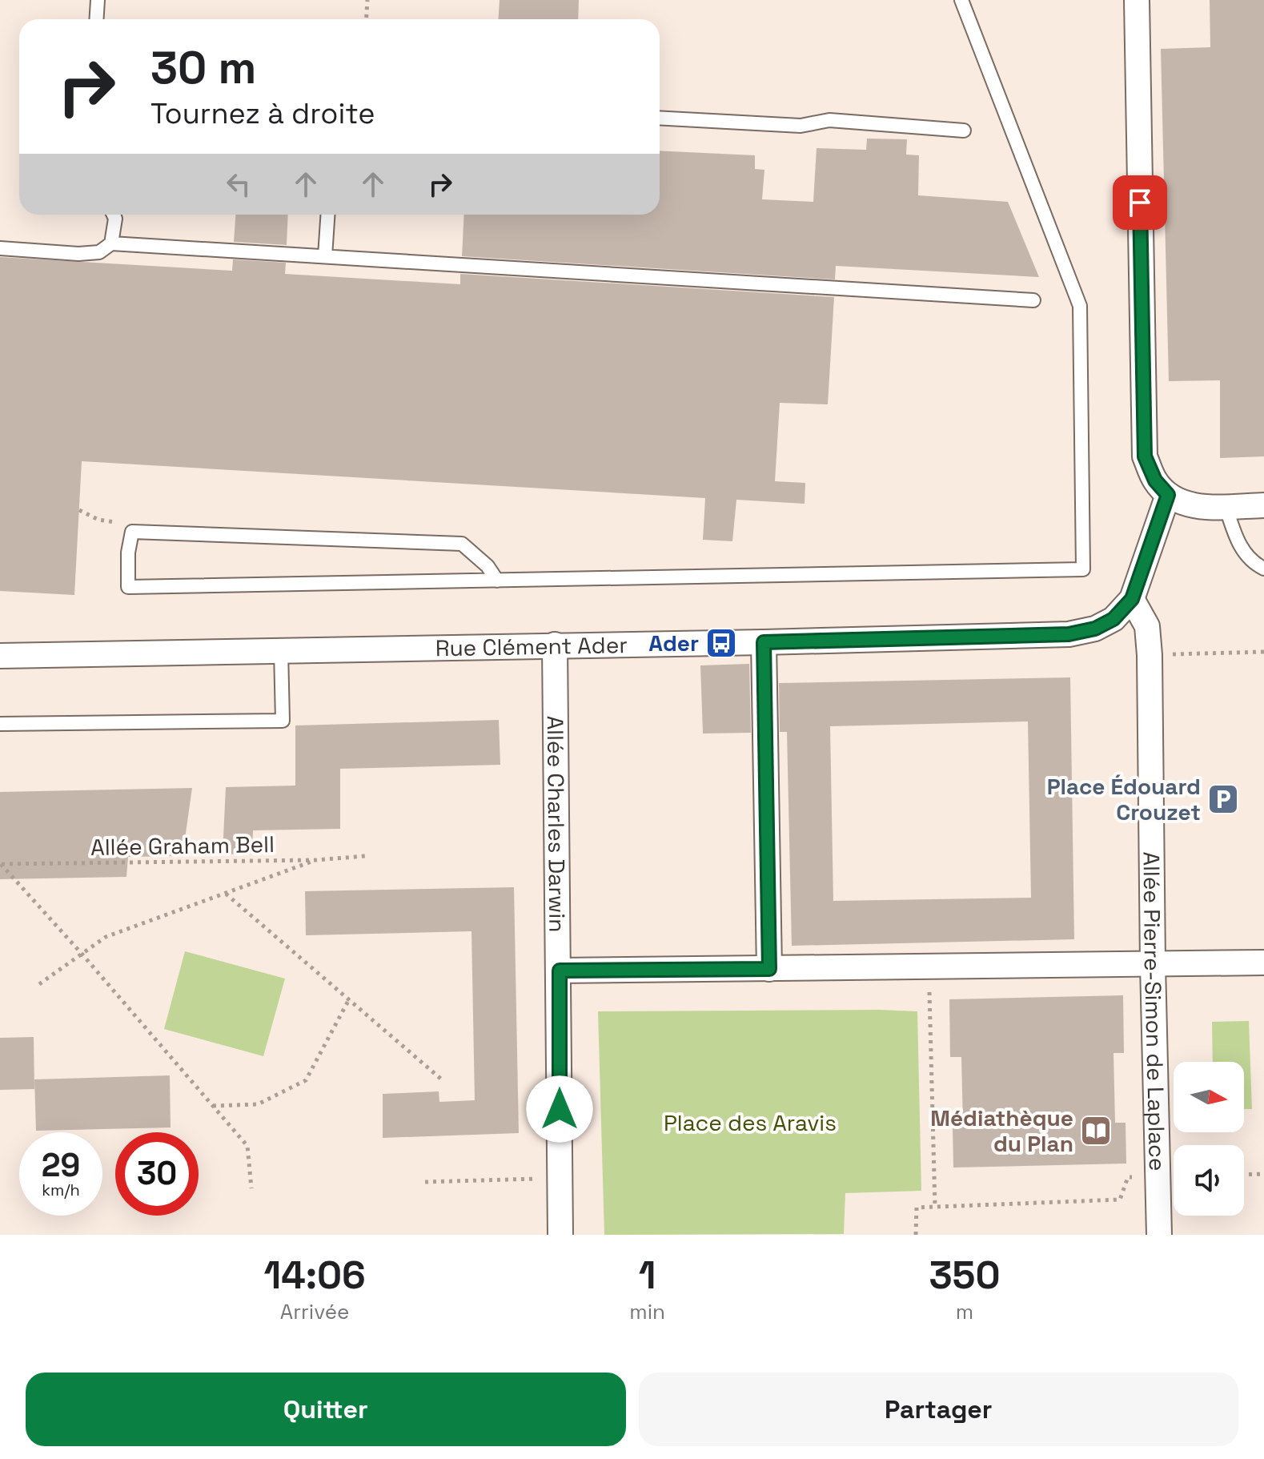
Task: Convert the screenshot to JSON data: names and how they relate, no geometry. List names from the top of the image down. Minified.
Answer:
{"streets":{"street":["Rue Clément Ader","Allée Charles Darwin","Allée Pierre-Simon de Laplace"],"path":["Allée Graham Bell"]},"crossings":[["Rue Clément Ader","Allée Charles Darwin"],["Rue Clément Ader","Allée Pierre-Simon de Laplace"]],"parks":["Place des Aravis"],"places":{"bus stop":["Ader"],"parking":["Place Édouard Crouzet"],"library":["Médiathèque du Plan"]},"north":"right","page":{"turn":["30 m","Tournez à droite"],"speed":"29 km/h","limit":"30","eta":["14:06","Arrivée","1","min","350","m"],"buttons":["Quitter","Partager"]}}
